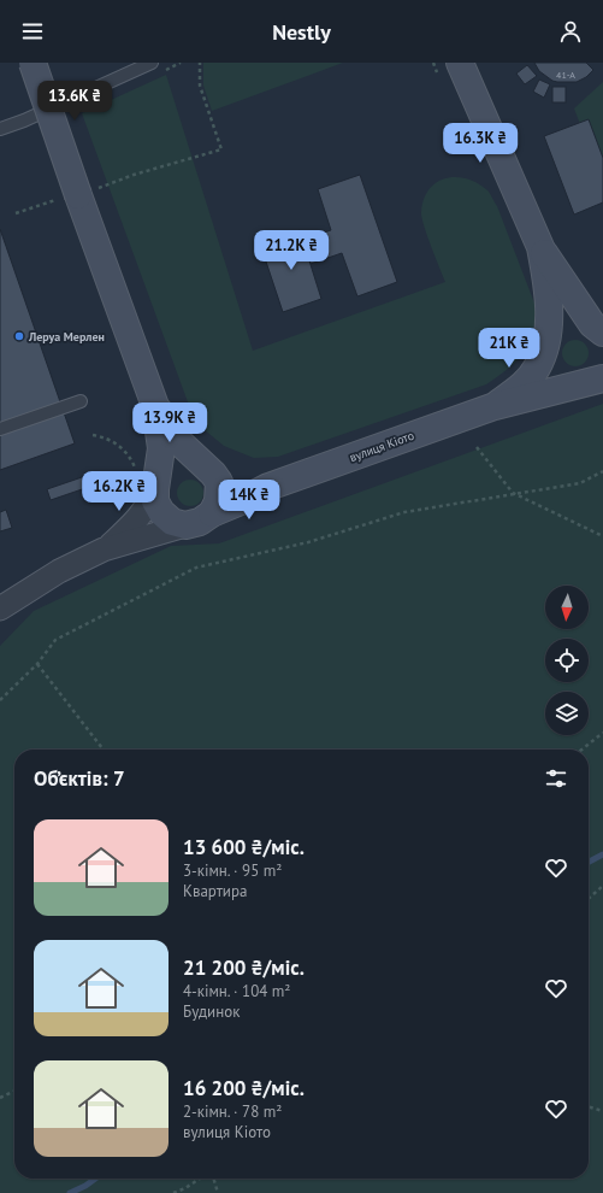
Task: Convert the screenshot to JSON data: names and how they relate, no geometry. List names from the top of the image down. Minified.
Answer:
{"streets":{"street":["вулиця Кіото"]},"places":["Леруа Мерлен"],"house_numbers":["41-А"],"north":"bottom","page":{"header":"Nestly","price":["13.6K ₴","16.3K ₴","21.2K ₴","21K ₴","13.9K ₴","16.2K ₴","14K ₴"],"heading":"Об’єктів: 7","list":[{"name":"13 600 ₴/міс.","note":"3-кімн. · 95 m² · Квартира"},{"name":"21 200 ₴/міс.","note":"4-кімн. · 104 m² · Будинок"},{"name":"16 200 ₴/міс.","note":"2-кімн. · 78 m² · вулиця Кіото"}]}}
